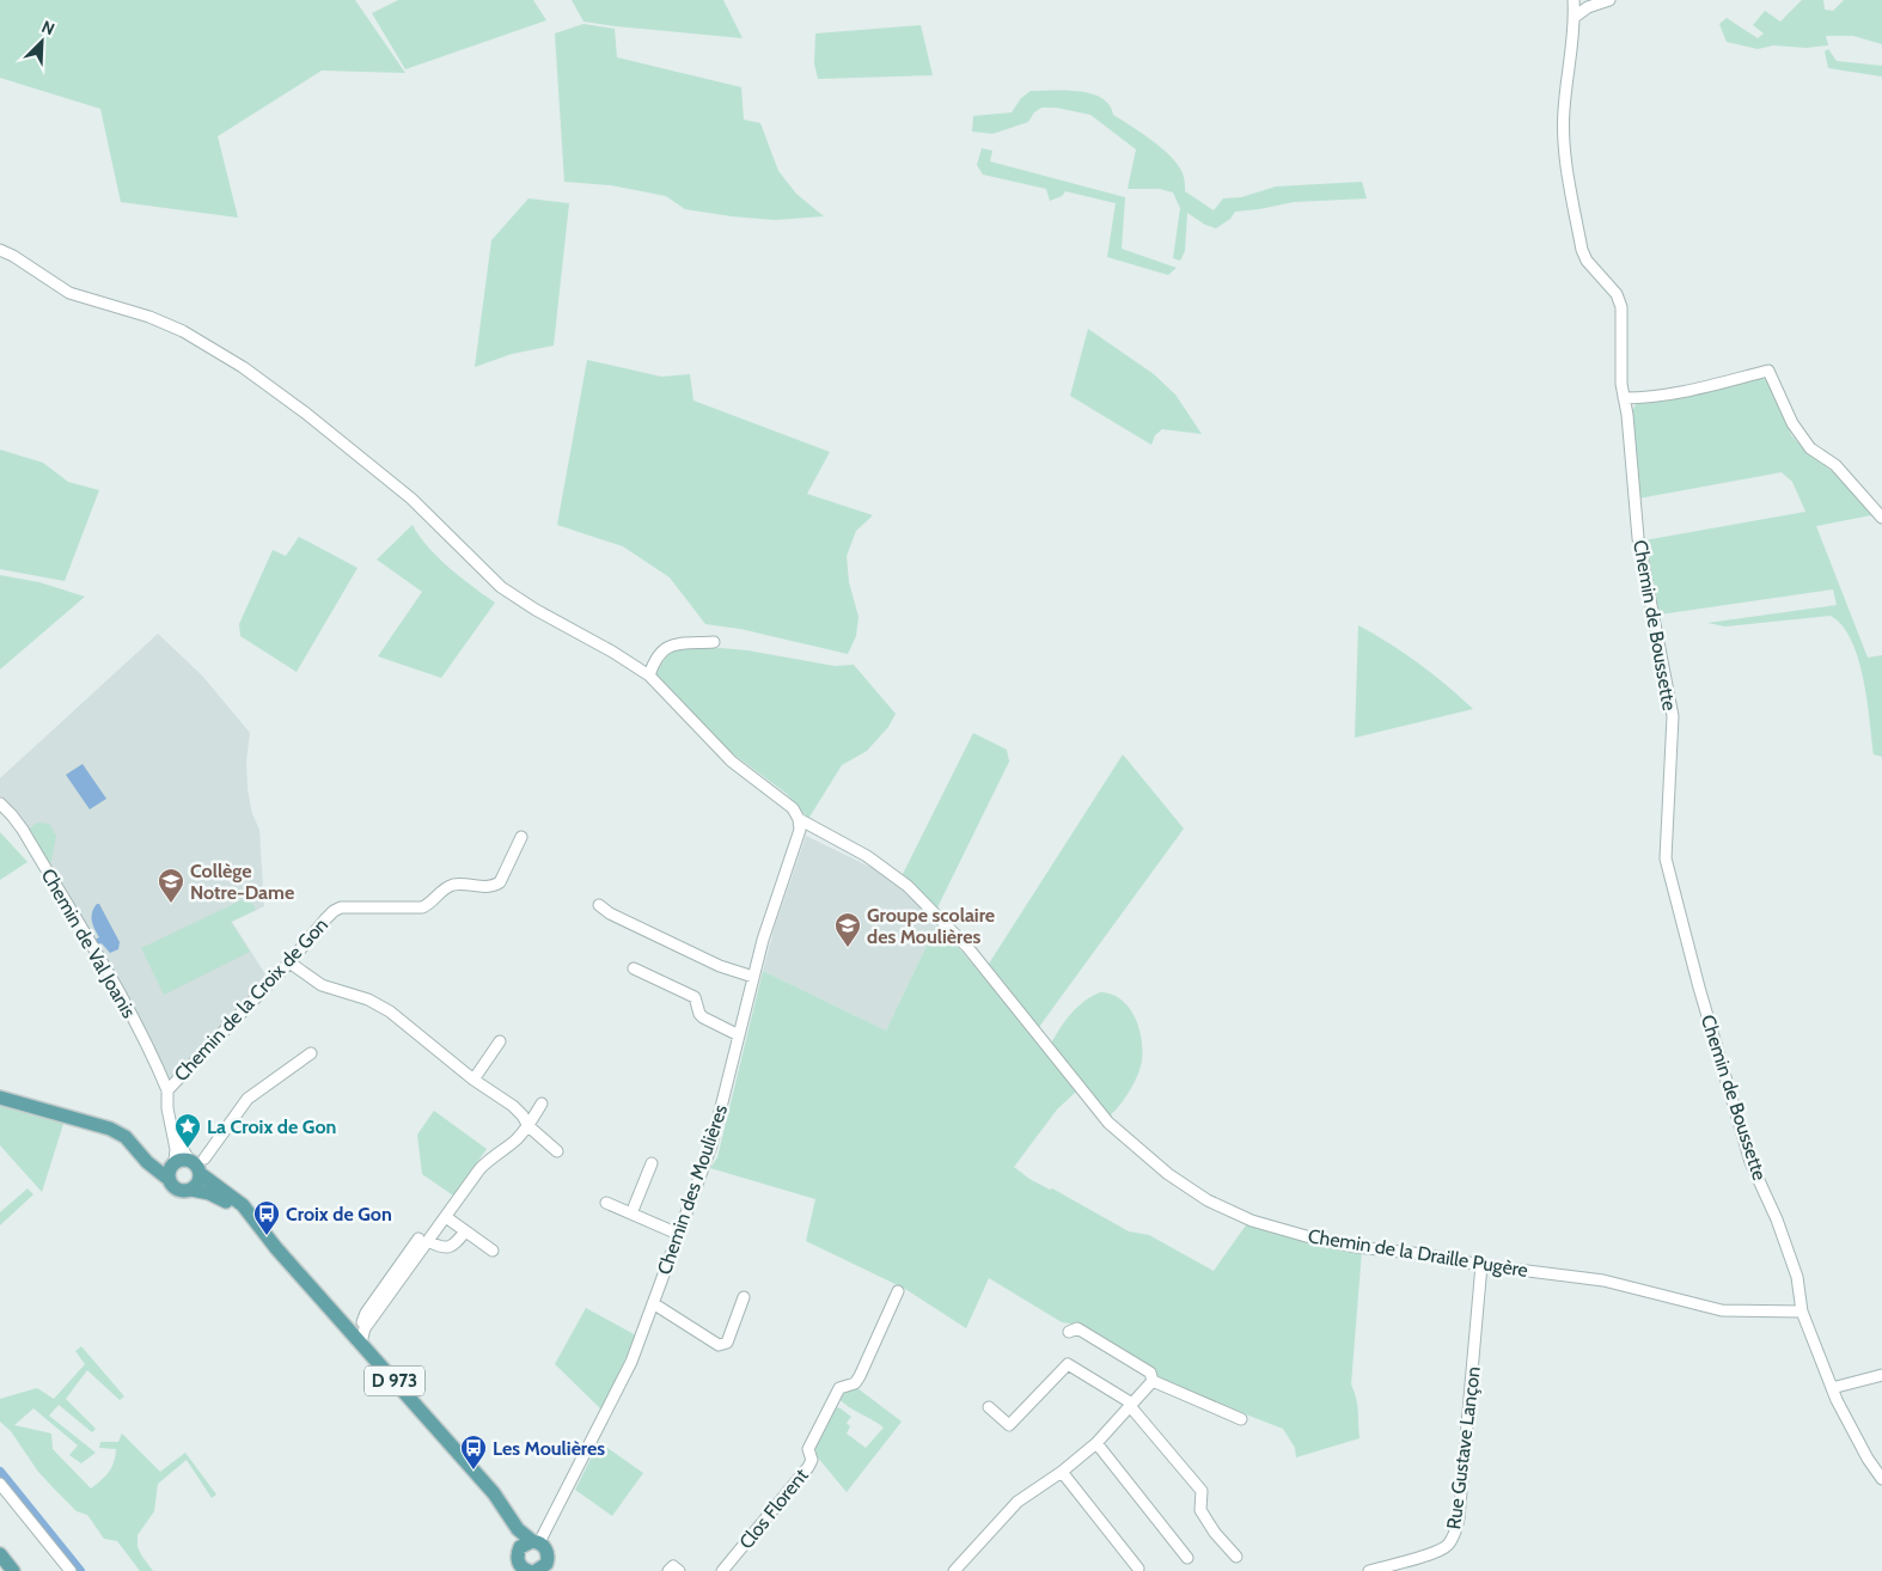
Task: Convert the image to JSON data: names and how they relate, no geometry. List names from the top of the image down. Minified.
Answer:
{"streets":{"main road":["D 973"],"street":["Chemin de Boussette","Chemin de Val Joanis","Chemin de la Croix de Gon","Chemin des Moulières","Chemin de la Draille Pugère","Rue Gustave Lançon","Clos Florent"]},"crossings":[["Chemin de Boussette","Chemin de la Draille Pugère"],["Chemin de Val Joanis","Chemin de la Croix de Gon"],["Chemin de la Croix de Gon","D 973"],["Chemin des Moulières","Chemin de la Draille Pugère"],["Chemin des Moulières","D 973"],["Chemin de la Draille Pugère","Rue Gustave Lançon"]],"places":{"school or university":["Collège Notre-Dame","Groupe scolaire des Moulières"],"place":["La Croix de Gon"],"bus stop":["Croix de Gon","Les Moulières"]},"north":"top right"}
